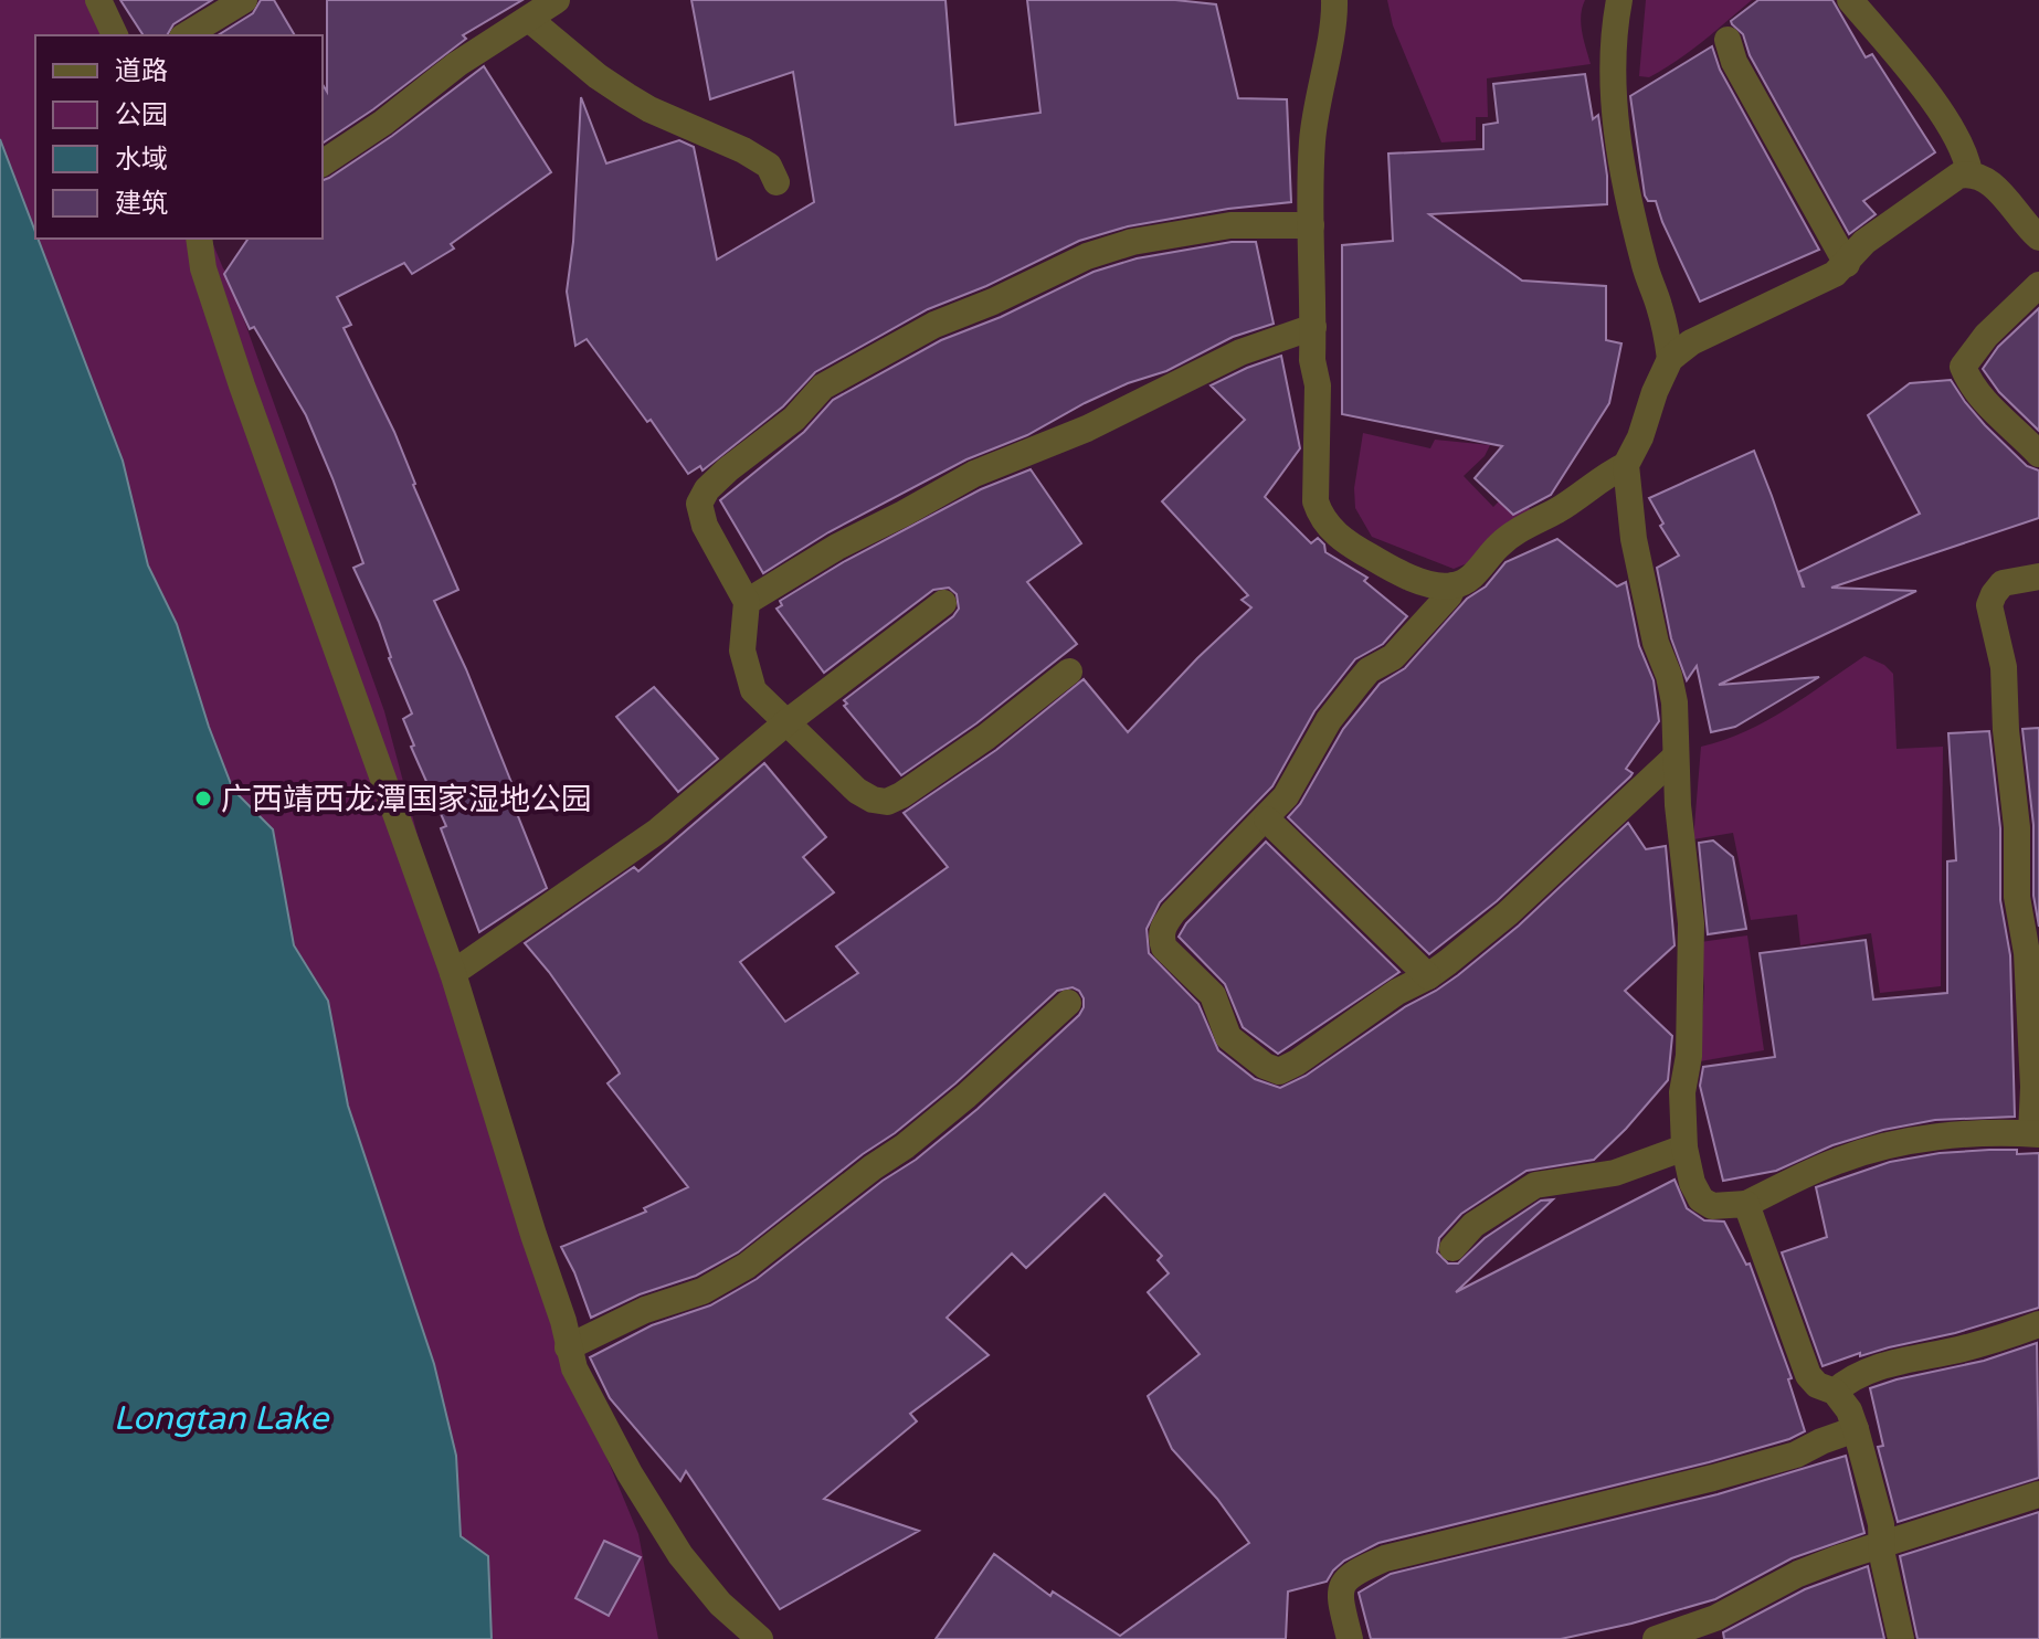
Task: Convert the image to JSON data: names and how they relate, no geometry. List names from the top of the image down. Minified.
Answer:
{"water":["Longtan Lake"],"places":["广西靖西龙潭国家湿地公园"],"legend":["道路","公园","水域","建筑"]}
